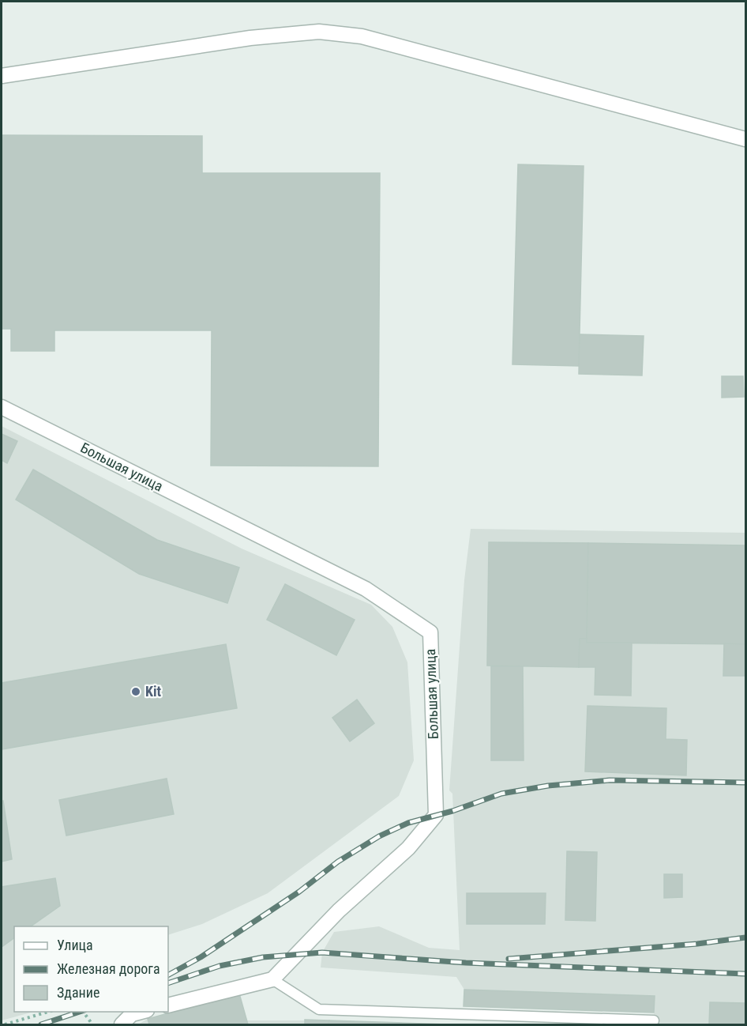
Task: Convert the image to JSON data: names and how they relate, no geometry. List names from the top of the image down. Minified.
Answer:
{"streets":{"street":["Большая улица"]},"places":["Kit"],"legend":["Улица","Железная дорога","Здание"]}
